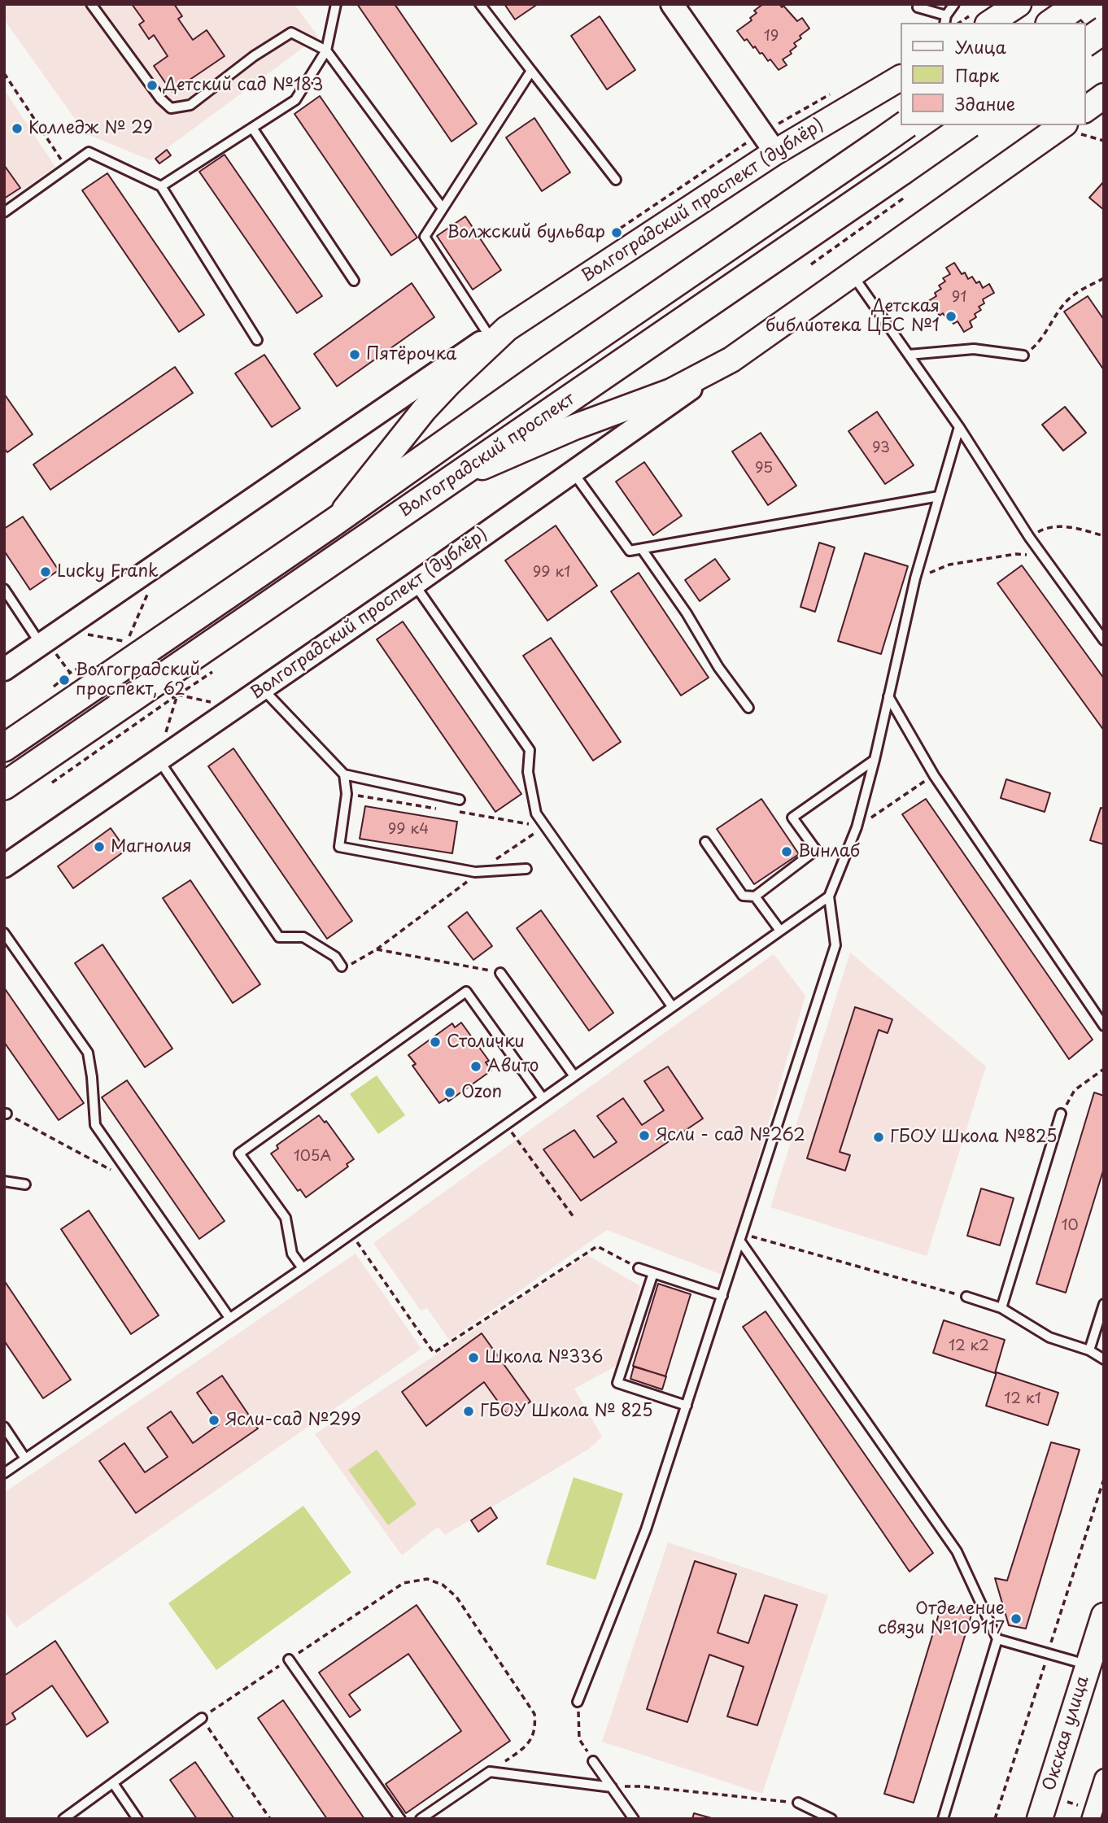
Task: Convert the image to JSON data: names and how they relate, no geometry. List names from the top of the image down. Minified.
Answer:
{"streets":{"main road":["Волгоградский проспект (дублёр)","Волгоградский проспект","Окская улица"]},"crossings":[["Волгоградский проспект (дублёр)","Волгоградский проспект"]],"places":["Детский сад №183","Колледж № 29","Волжский бульвар","Детская библиотека ЦБС №1","Пятёрочка","Lucky Frank","Волгоградский проспект, 62","Магнолия","Винлаб","Столички","Авито","Ozon","Ясли - сад №262","ГБОУ Школа №825","Школа №336","ГБОУ Школа № 825","Ясли-сад №299","Отделение связи №109117"],"house_numbers":["19","91","93","95","99 к1","99 к4","105А","10","12 к2","12 к1"],"legend":["Улица","Парк","Здание"]}
